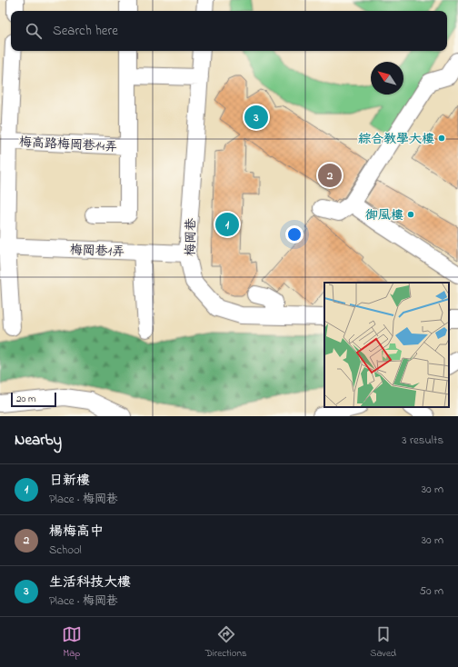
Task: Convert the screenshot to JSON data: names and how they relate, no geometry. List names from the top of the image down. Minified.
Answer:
{"streets":{"street":["梅高路梅岡巷14弄","梅岡巷","梅岡巷1弄"]},"crossings":[["梅岡巷","梅岡巷1弄"]],"places":["綜合教學大樓","御風樓"],"scale_bar":"20 m","north":"top left","page":{"search":"Search here","pins":["3","2","1"],"scale":"20 m","heading":["Nearby","3 results"],"list":[{"mark":"1","name":"日新樓","note":"Place · 梅岡巷","value":"30 m"},{"mark":"2","name":"楊梅高中","note":"School","value":"30 m"},{"mark":"3","name":"生活科技大樓","note":"Place · 梅岡巷","value":"50 m"}],"nav":["Map","Directions","Saved"]}}
